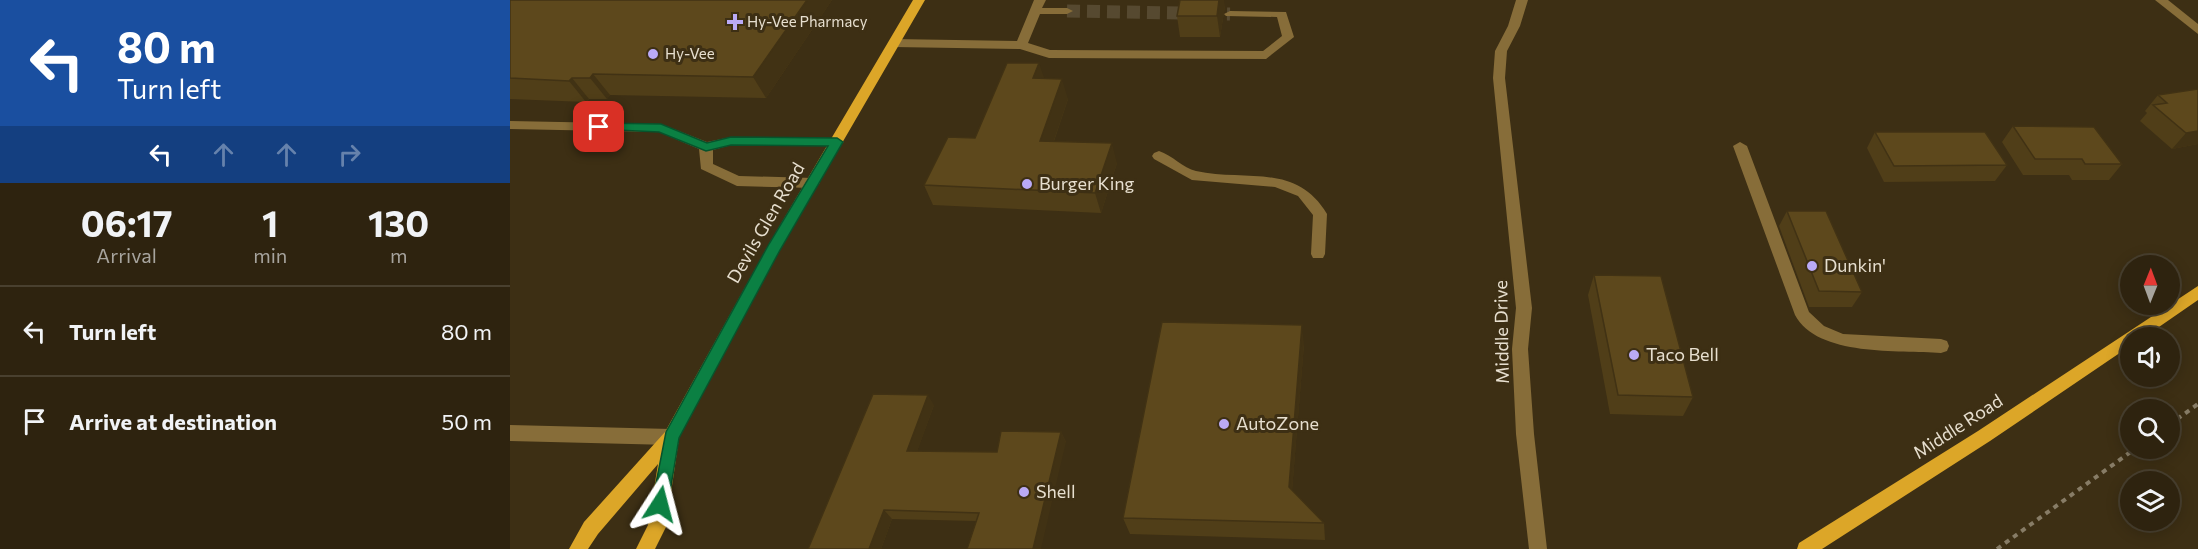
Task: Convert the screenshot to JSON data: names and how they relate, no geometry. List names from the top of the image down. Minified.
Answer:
{"streets":{"main road":["Devils Glen Road","Middle Road"],"street":["Middle Drive"]},"places":{"health":["Hy-Vee Pharmacy"],"other":["Hy-Vee","Burger King","Dunkin'","Taco Bell","AutoZone","Shell"]},"north":"top","page":{"turn":["80 m","Turn left"],"eta":["06:17","Arrival","1","min","130","m"],"list":[{"name":"Turn left","value":"80 m"},{"name":"Arrive at destination","value":"50 m"}]}}
